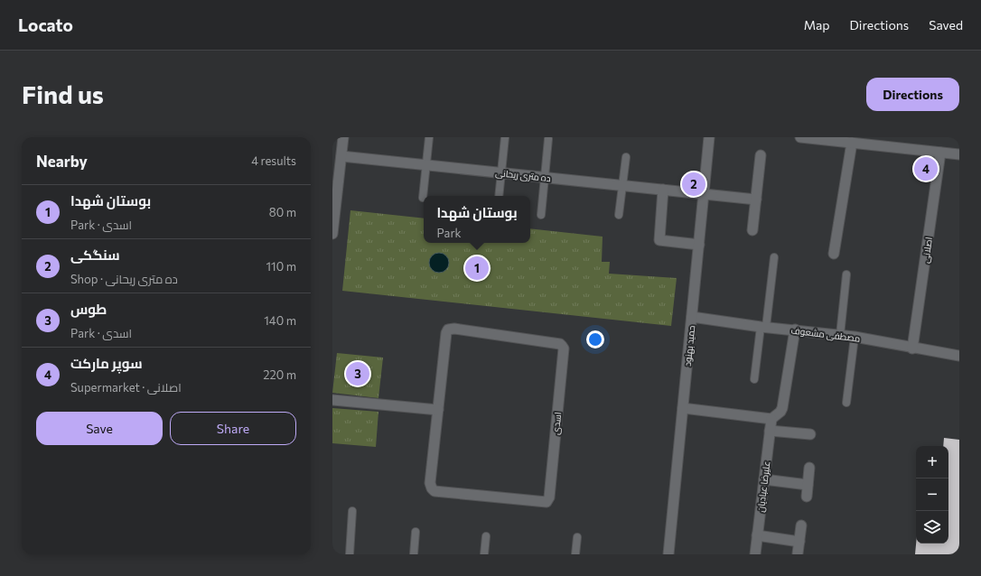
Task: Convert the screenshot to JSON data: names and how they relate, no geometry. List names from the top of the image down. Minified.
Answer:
{"streets":{"street":["ده متری ریحانی","اصلانی","مصطفی مشعوف","حمید بهنود","اسدی","علیرضا عبادیان"]},"crossings":[["ده متری ریحانی","حمید بهنود"],["اصلانی","مصطفی مشعوف"],["مصطفی مشعوف","حمید بهنود"]],"page":{"header":"Locato","nav":["Map","Directions","Saved"],"buttons":["Directions",["Save","Share"]],"title":"Find us","heading":["Nearby","4 results"],"pins":["4","2","1","3"],"list":[{"mark":"1","name":"بوستان شهدا","note":"Park · اسدی","value":"80 m"},{"mark":"2","name":"سنگکی","note":"Shop · ده متری ریحانی","value":"110 m"},{"mark":"3","name":"طوس","note":"Park · اسدی","value":"140 m"},{"mark":"4","name":"سوپر مارکت","note":"Supermarket · اصلانی","value":"220 m"}],"popup":["بوستان شهدا","Park"],"map_buttons":["+","−"]}}
